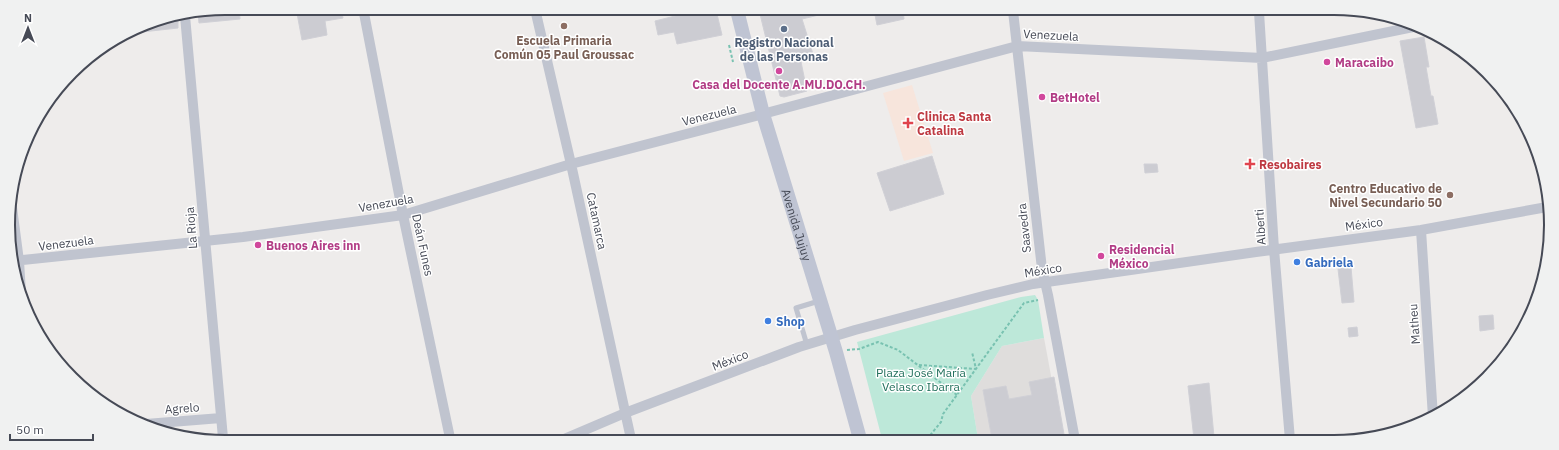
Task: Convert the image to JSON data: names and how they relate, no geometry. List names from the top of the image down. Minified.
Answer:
{"streets":{"main road":["Avenida Jujuy"],"street":["Venezuela","Catamarca","México","Alberti","La Rioja","Saavedra","Deán Funes","Matheu","Agrelo"]},"crossings":[["Venezuela","Catamarca"],["Venezuela","Avenida Jujuy"],["Venezuela","Alberti"],["Venezuela","La Rioja"],["Venezuela","Saavedra"],["Venezuela","Deán Funes"],["Catamarca","México"],["México","Avenida Jujuy"],["México","Alberti"],["México","Saavedra"],["México","Matheu"],["La Rioja","Agrelo"]],"parks":["Plaza José María Velasco Ibarra"],"places":{"other":["Escuela Primaria Común 05 Paul Groussac","Registro Nacional de las Personas","Maracaibo","Casa del Docente A.MU.DO.CH.","BetHotel","Centro Educativo de Nivel Secundario 50","Buenos Aires inn","Residencial México","Gabriela","Shop"],"health":["Clinica Santa Catalina","Resobaires"]},"scale_bar":"50 m","north":"top"}
